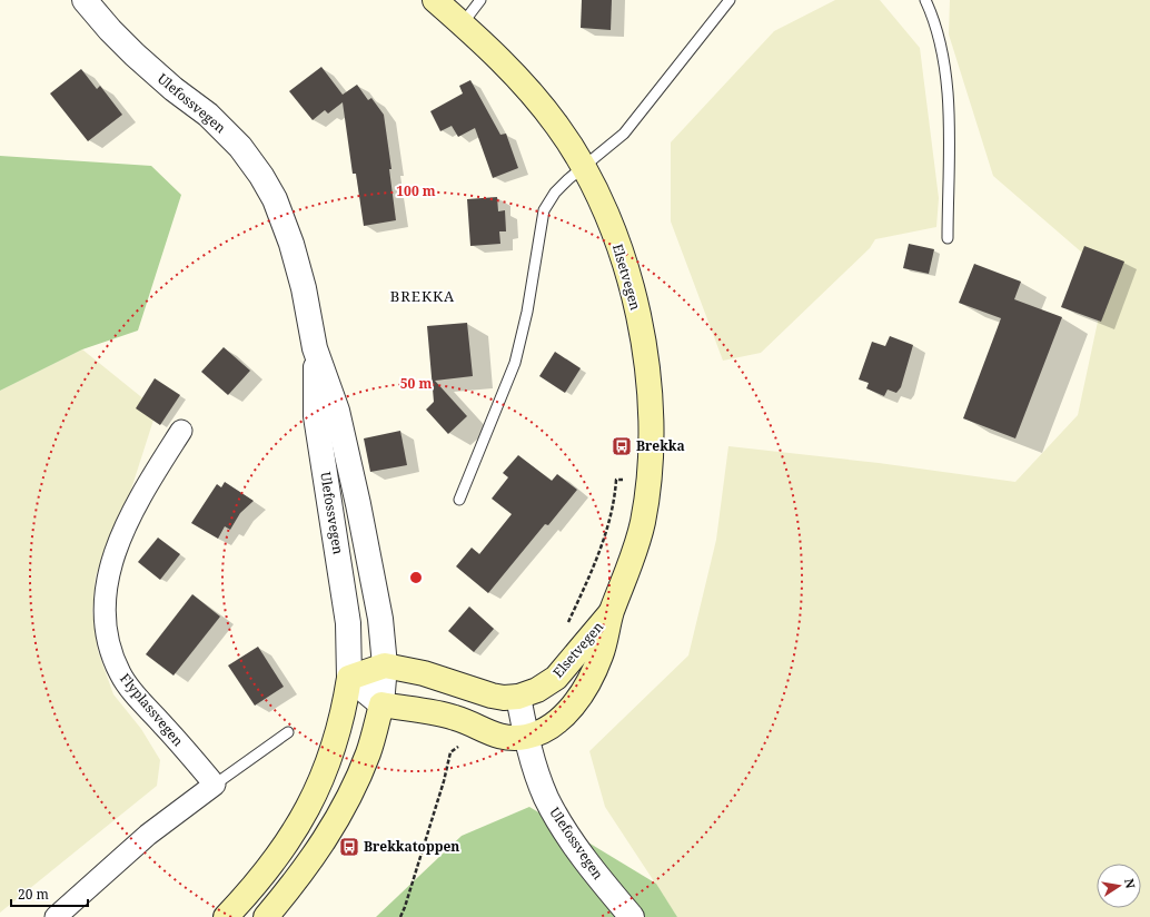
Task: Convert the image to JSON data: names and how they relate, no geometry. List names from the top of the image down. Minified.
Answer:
{"streets":{"main road":["Elsetvegen"],"street":["Ulefossvegen","Flyplassvegen"]},"crossings":[["Ulefossvegen","Elsetvegen"]],"districts":["BREKKA"],"places":{"bus stop":["Brekka","Brekkatoppen"]},"scale_bar":"20 m","north":"right","rings":["100 m","50 m"]}
